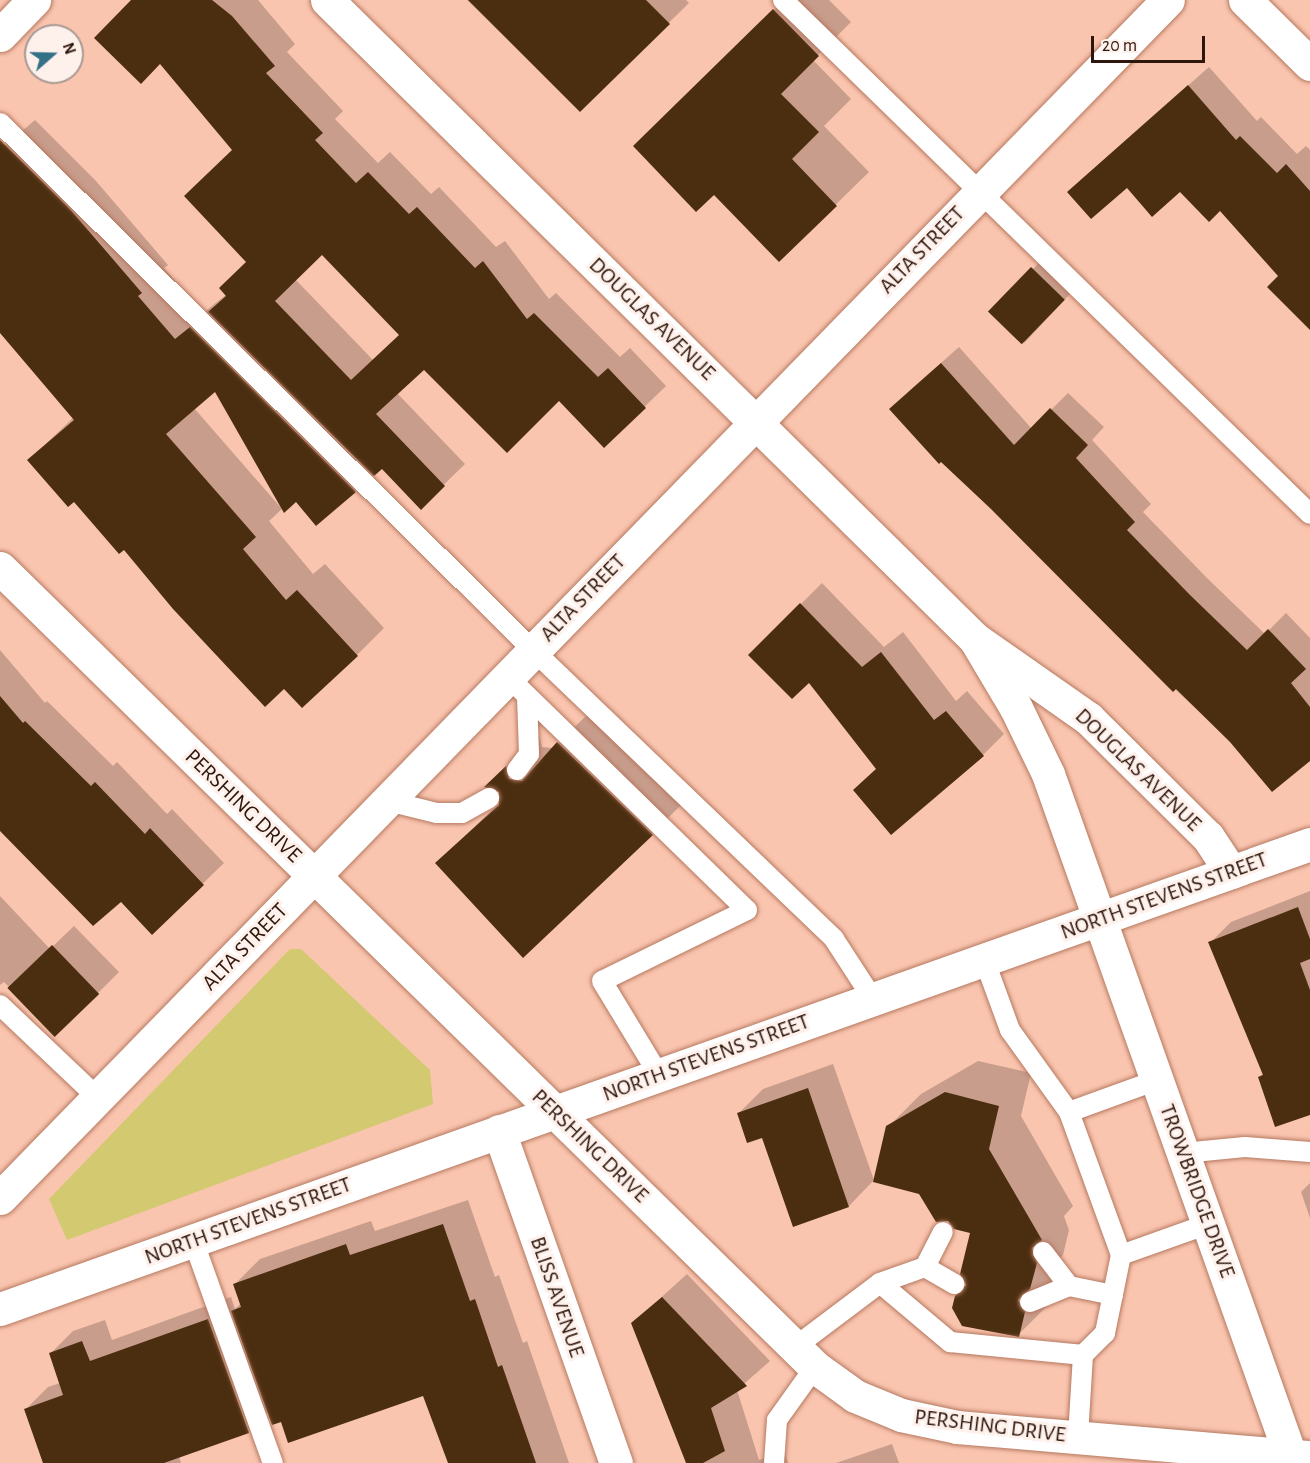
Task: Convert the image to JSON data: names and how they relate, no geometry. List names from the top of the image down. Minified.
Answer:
{"streets":{"street":["ALTA STREET","DOUGLAS AVENUE","PERSHING DRIVE","NORTH STEVENS STREET","TROWBRIDGE DRIVE","BLISS AVENUE"]},"crossings":[["ALTA STREET","DOUGLAS AVENUE"],["ALTA STREET","PERSHING DRIVE"],["DOUGLAS AVENUE","NORTH STEVENS STREET"],["DOUGLAS AVENUE","TROWBRIDGE DRIVE"],["PERSHING DRIVE","NORTH STEVENS STREET"],["PERSHING DRIVE","TROWBRIDGE DRIVE"],["NORTH STEVENS STREET","TROWBRIDGE DRIVE"],["NORTH STEVENS STREET","BLISS AVENUE"]],"scale_bar":"20 m","north":"right"}
